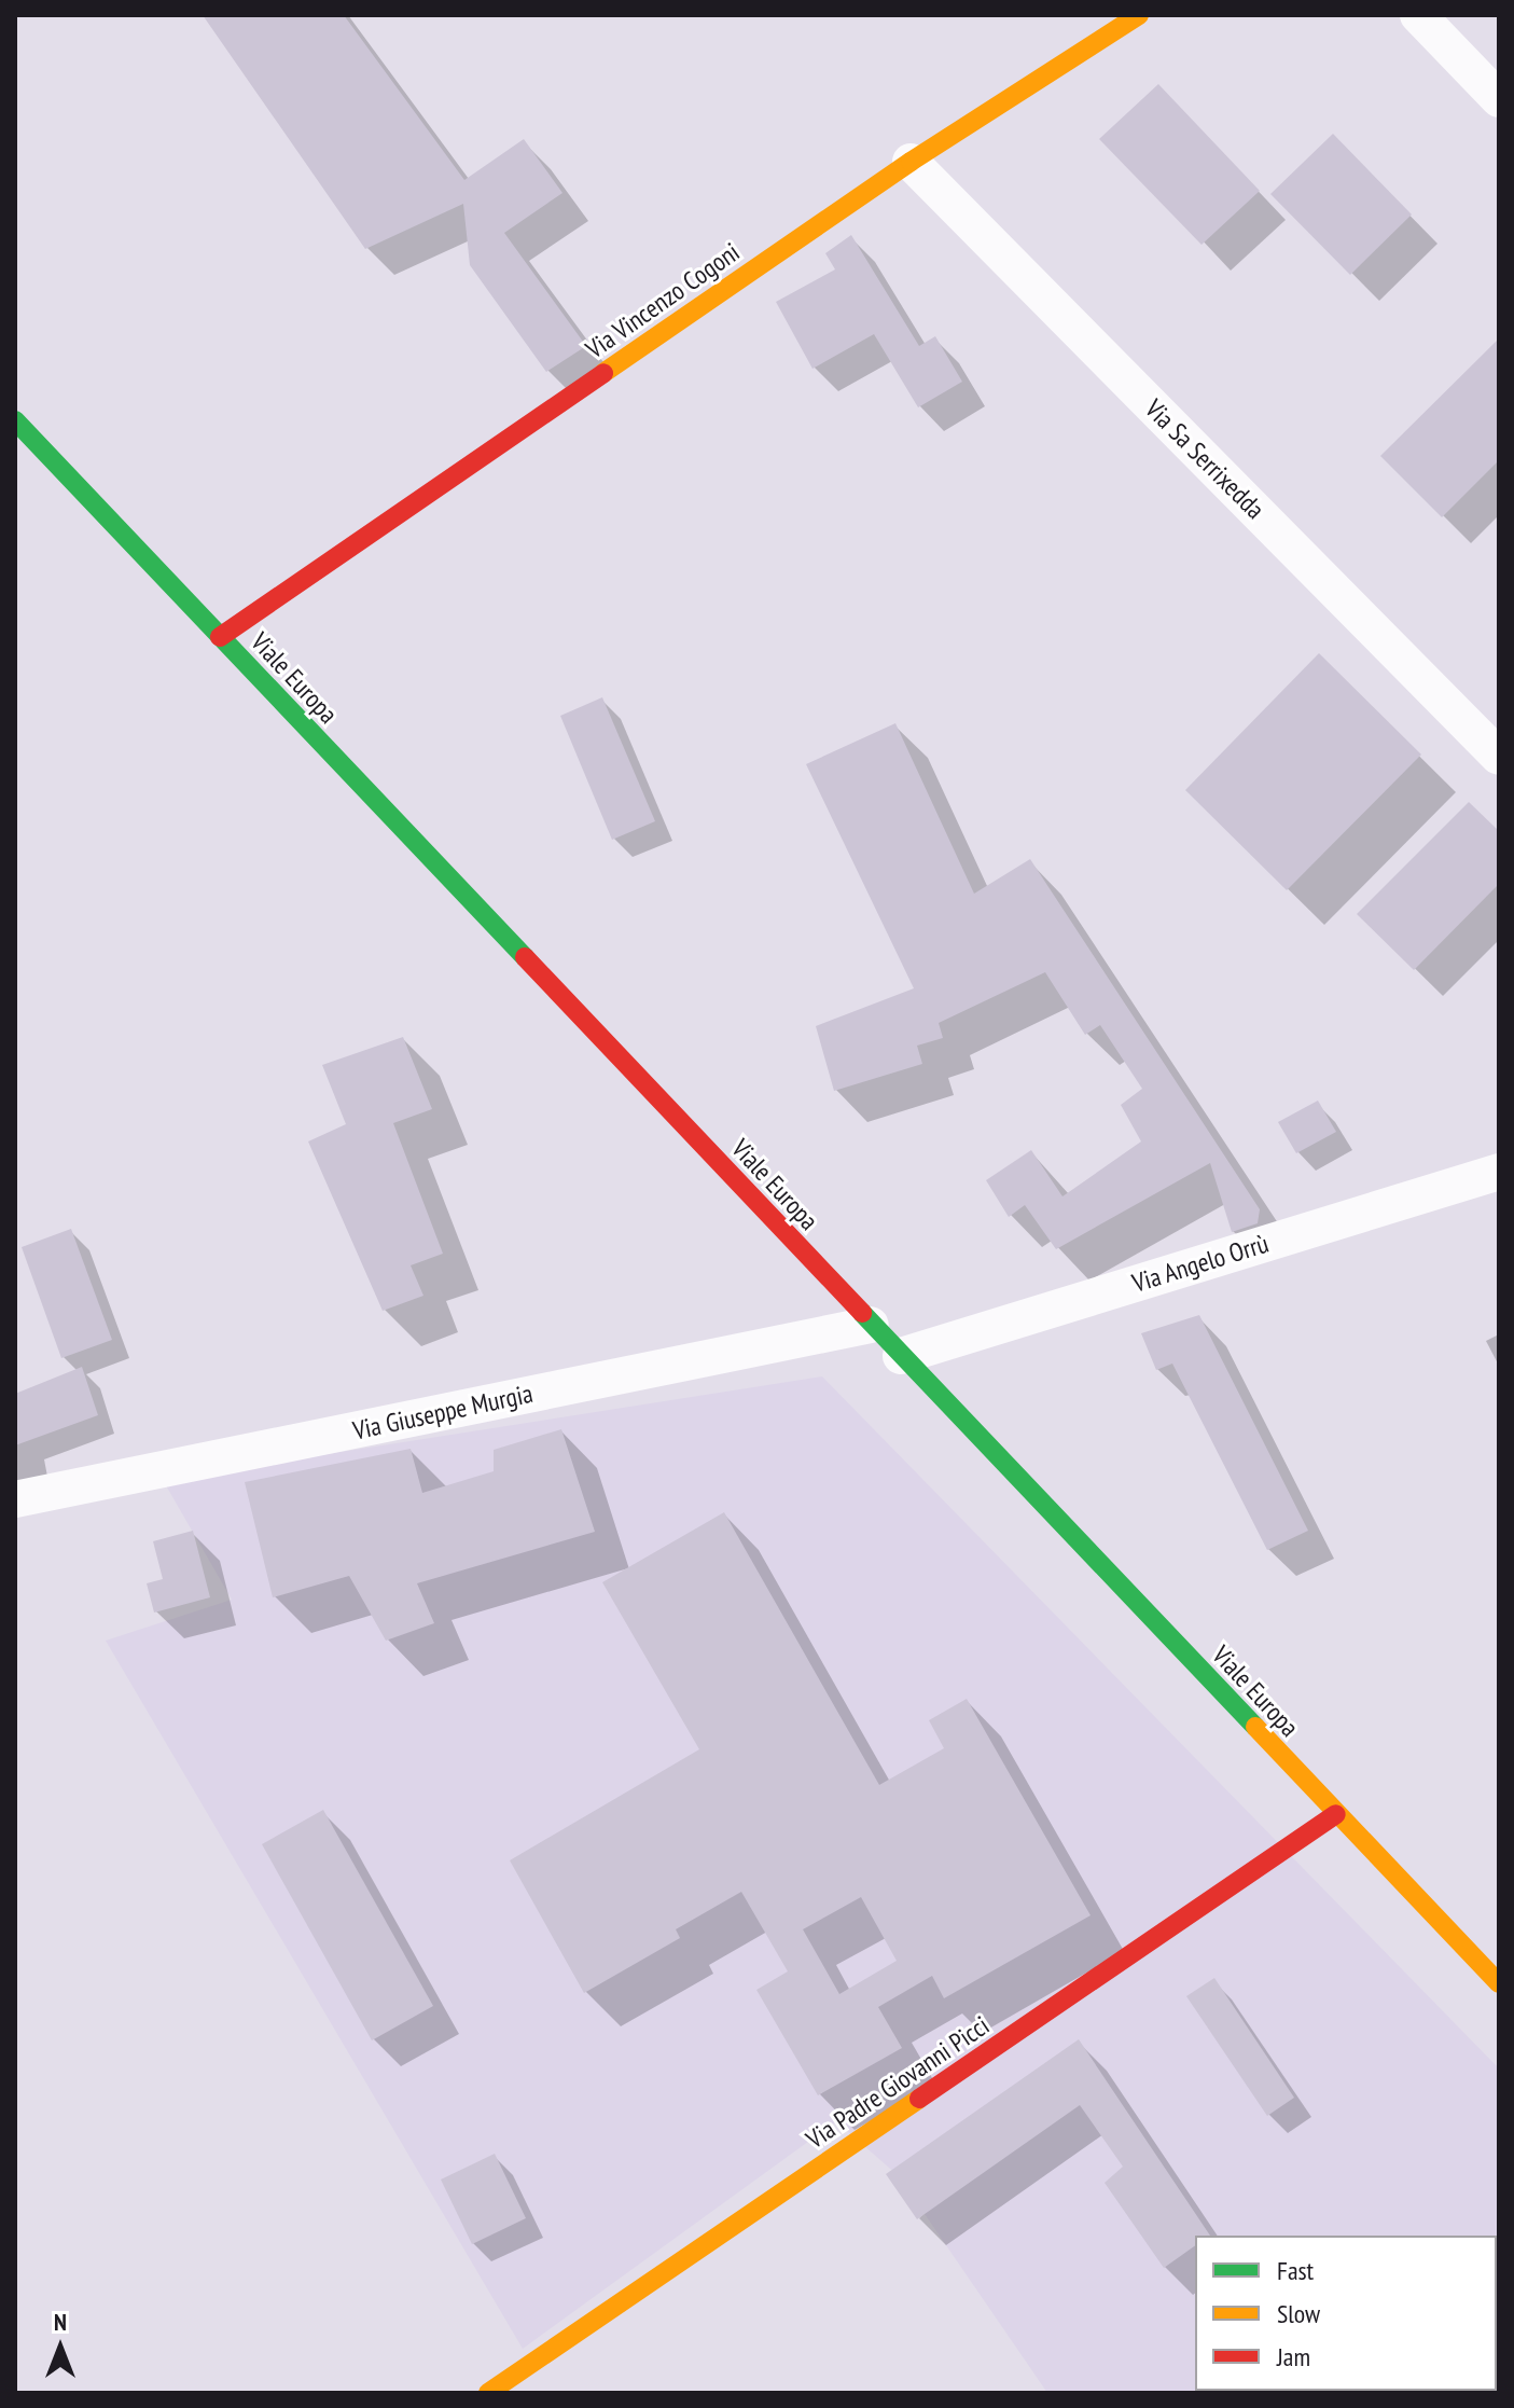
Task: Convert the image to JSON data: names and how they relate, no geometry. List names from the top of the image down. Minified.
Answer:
{"streets":{"main road":["Via Vincenzo Cogoni","Viale Europa","Via Padre Giovanni Picci"],"street":["Via Sa Serrixedda","Via Angelo Orrù","Via Giuseppe Murgia"]},"crossings":[["Via Vincenzo Cogoni","Via Sa Serrixedda"],["Via Vincenzo Cogoni","Viale Europa"],["Viale Europa","Via Angelo Orrù"],["Viale Europa","Via Giuseppe Murgia"],["Viale Europa","Via Padre Giovanni Picci"]],"legend":["Fast","Slow","Jam"],"north":"top"}
